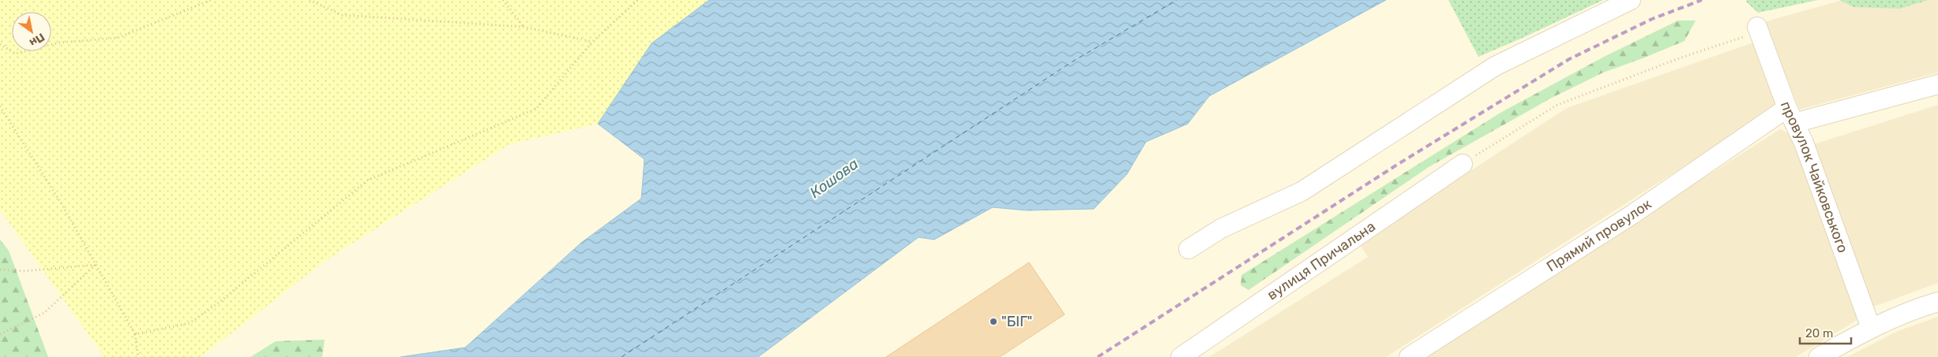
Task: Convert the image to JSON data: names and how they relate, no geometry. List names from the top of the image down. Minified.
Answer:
{"streets":{"street":["провулок Чайковського","Прямий провулок","вулиця Причальна"]},"crossings":[["провулок Чайковського","Прямий провулок"]],"water":["Кошова"],"places":["\"БІГ\""],"scale_bar":"20 m","north":"bottom right"}
